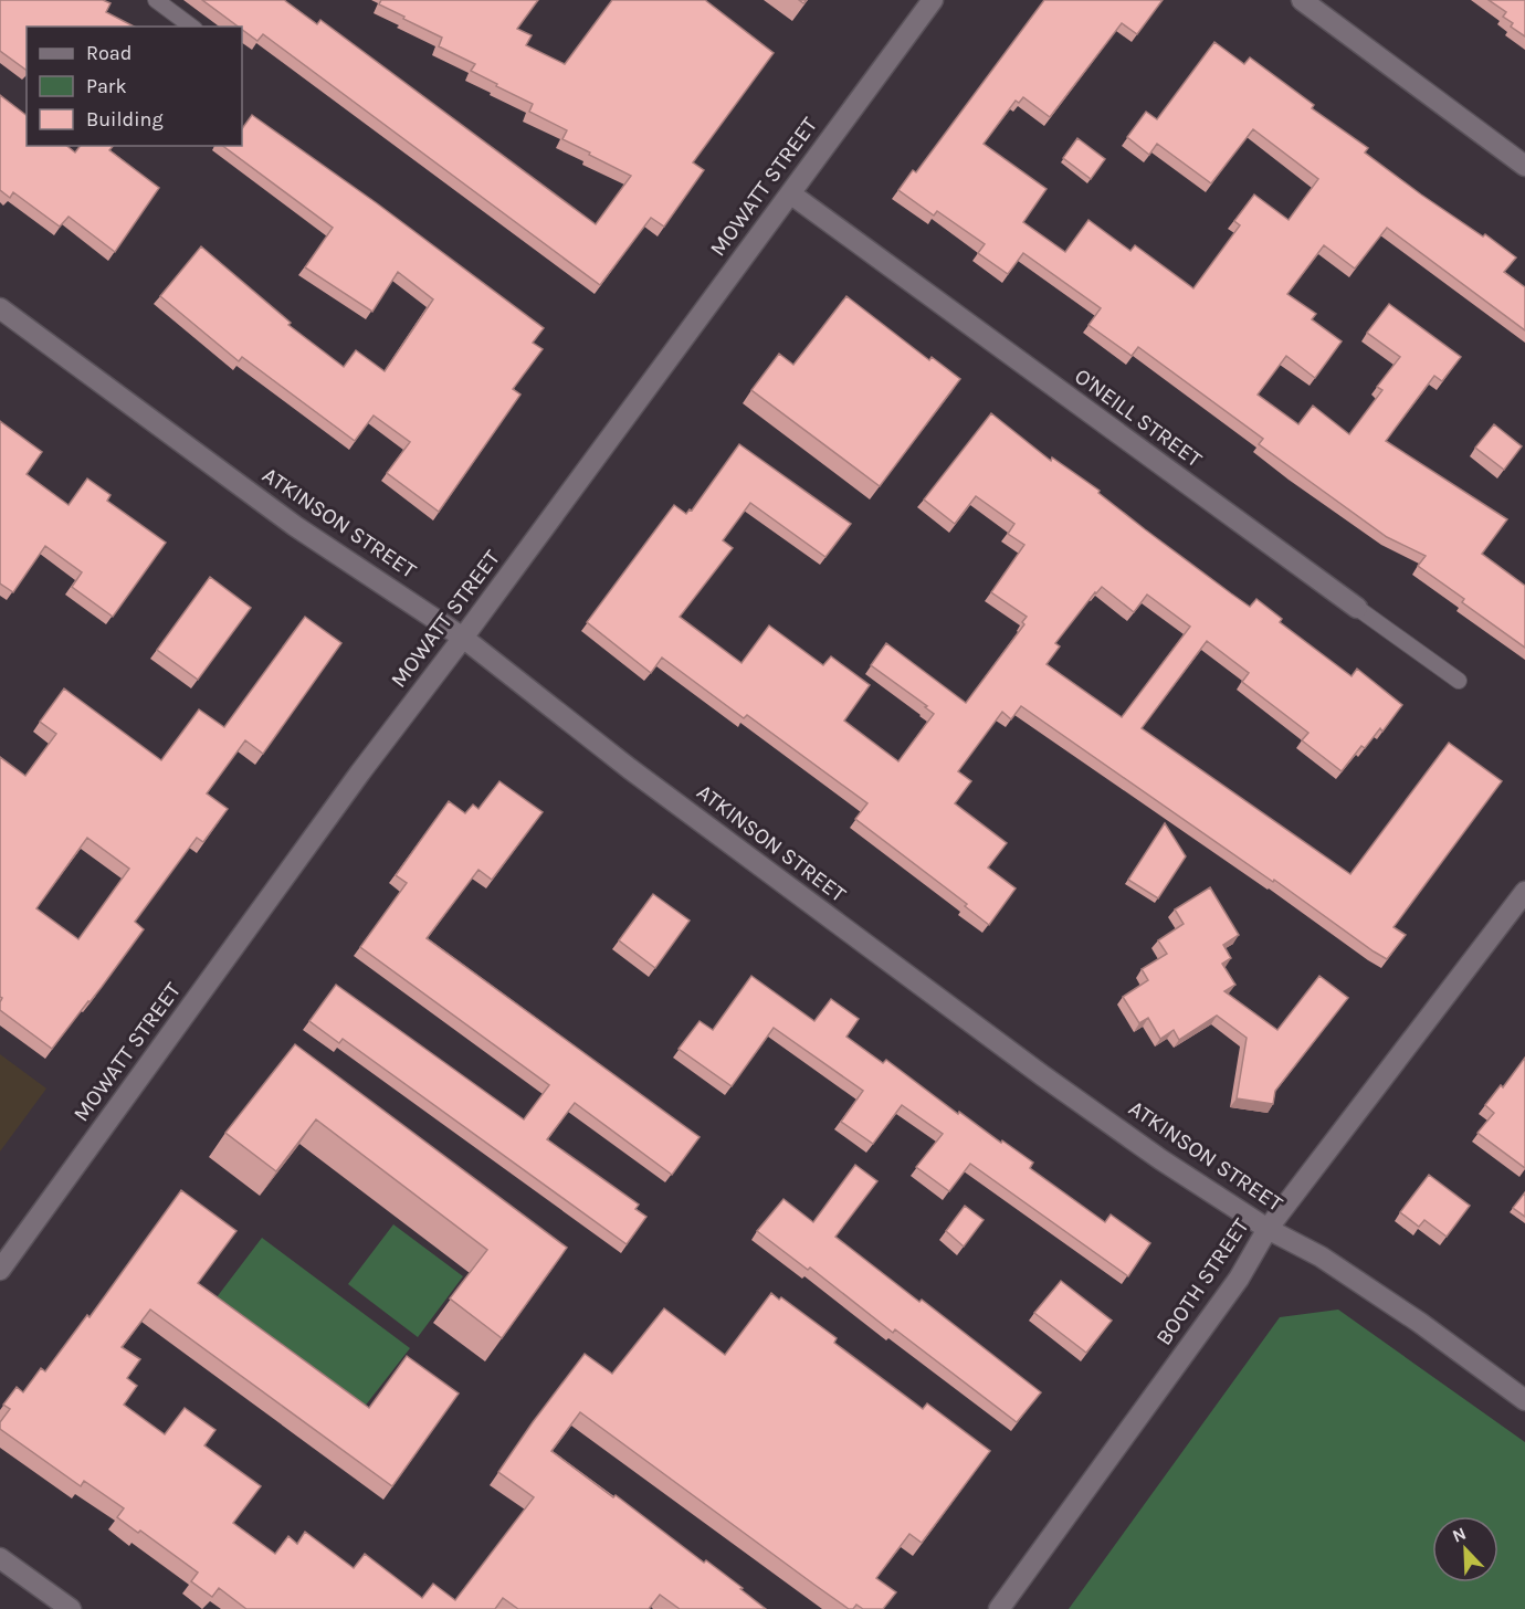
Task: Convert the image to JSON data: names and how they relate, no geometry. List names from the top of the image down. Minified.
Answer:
{"streets":{"street":["MOWATT STREET","O'NEILL STREET","ATKINSON STREET","BOOTH STREET"]},"crossings":[["MOWATT STREET","O'NEILL STREET"],["MOWATT STREET","ATKINSON STREET"],["ATKINSON STREET","BOOTH STREET"]],"legend":["Road","Park","Building"],"north":"top left"}
